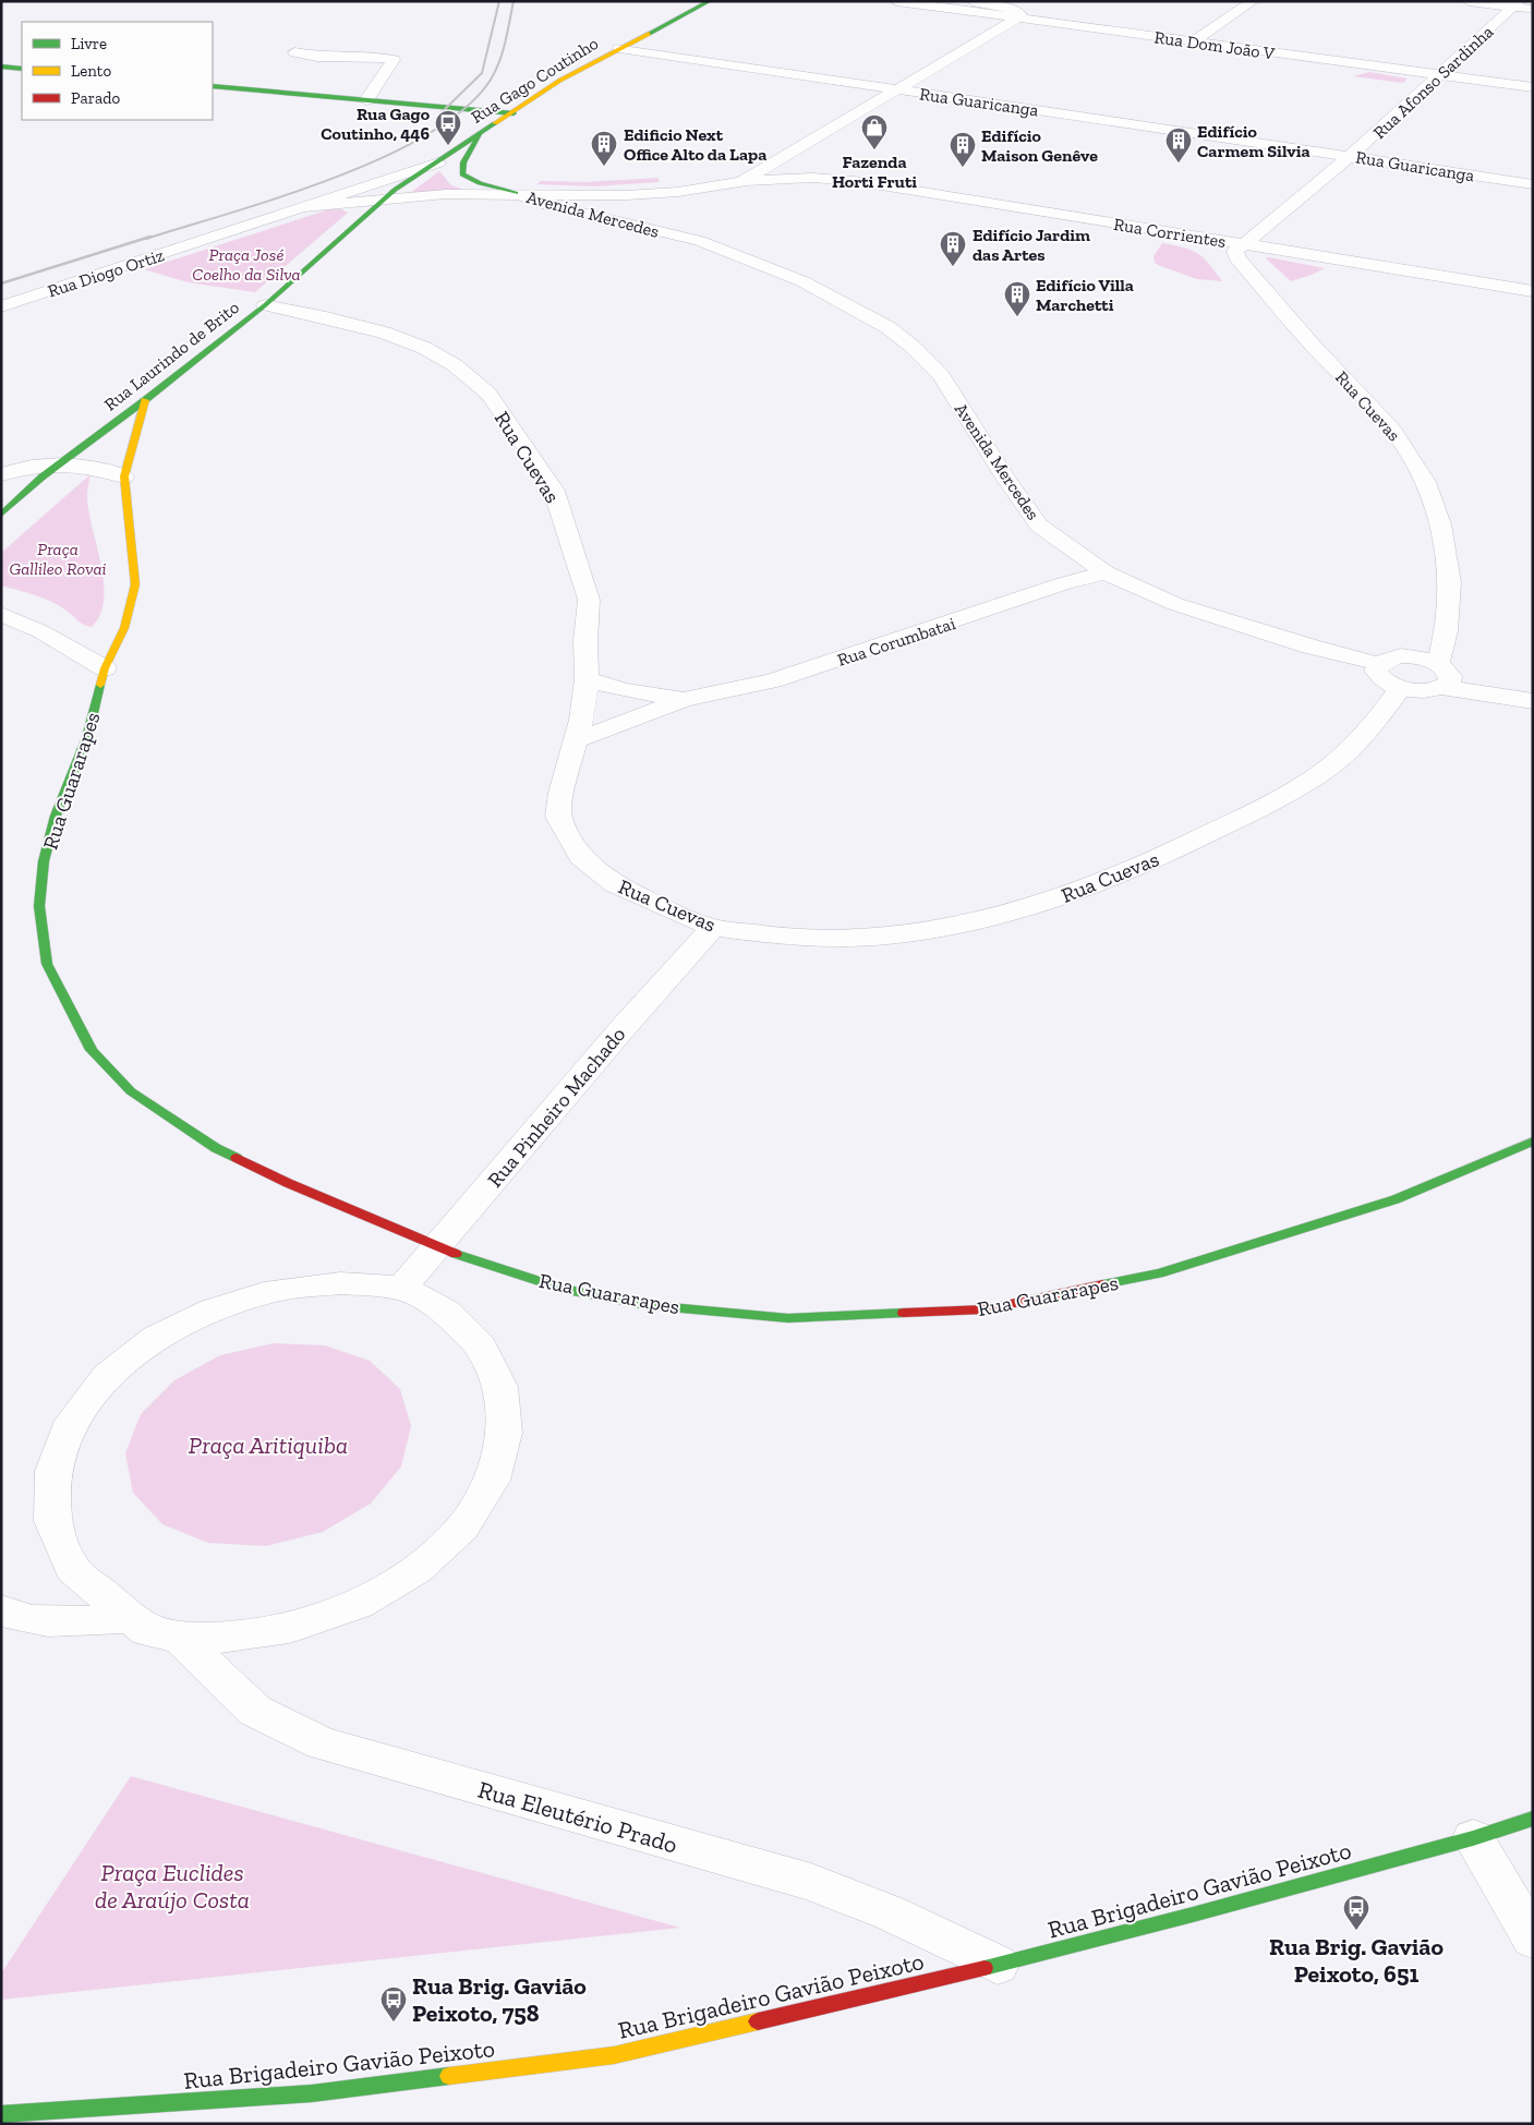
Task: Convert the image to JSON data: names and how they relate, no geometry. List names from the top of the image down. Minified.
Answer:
{"streets":{"street":["Rua Dom João V","Rua Gago Coutinho","Rua Afonso Sardinha","Rua Guaricanga","Avenida Mercedes","Rua Corrientes","Rua Diogo Ortiz","Rua Laurindo de Brito","Rua Cuevas","Rua Corumbatai","Rua Guararapes","Rua Pinheiro Machado","Rua Eleutério Prado","Rua Brigadeiro Gavião Peixoto"]},"crossings":[["Rua Dom João V","Rua Afonso Sardinha"],["Rua Gago Coutinho","Rua Guaricanga"],["Rua Gago Coutinho","Rua Diogo Ortiz"],["Rua Gago Coutinho","Rua Laurindo de Brito"],["Rua Afonso Sardinha","Rua Guaricanga"],["Rua Afonso Sardinha","Rua Corrientes"],["Rua Afonso Sardinha","Rua Cuevas"],["Avenida Mercedes","Rua Corrientes"],["Avenida Mercedes","Rua Diogo Ortiz"],["Avenida Mercedes","Rua Laurindo de Brito"],["Avenida Mercedes","Rua Corumbatai"],["Rua Corrientes","Rua Cuevas"],["Rua Diogo Ortiz","Rua Laurindo de Brito"],["Rua Laurindo de Brito","Rua Cuevas"],["Rua Laurindo de Brito","Rua Guararapes"],["Rua Cuevas","Rua Corumbatai"],["Rua Cuevas","Rua Pinheiro Machado"],["Rua Guararapes","Rua Pinheiro Machado"],["Rua Eleutério Prado","Rua Brigadeiro Gavião Peixoto"]],"parks":["Praça José Coelho da Silva","Praça Gallileo Rovai","Praça Aritiquiba","Praça Euclides de Araújo Costa"],"places":{"bus stop":["Rua Gago Coutinho, 446","Rua Brig. Gavião Peixoto, 651","Rua Brig. Gavião Peixoto, 758"],"shop":["Fazenda Horti Fruti"],"building":["Edifício Carmem Silvia","Edificio Next Office Alto da Lapa","Edifício Maison Genêve","Edifício Jardim das Artes","Edifício Villa Marchetti"]},"legend":["Livre","Lento","Parado"]}
